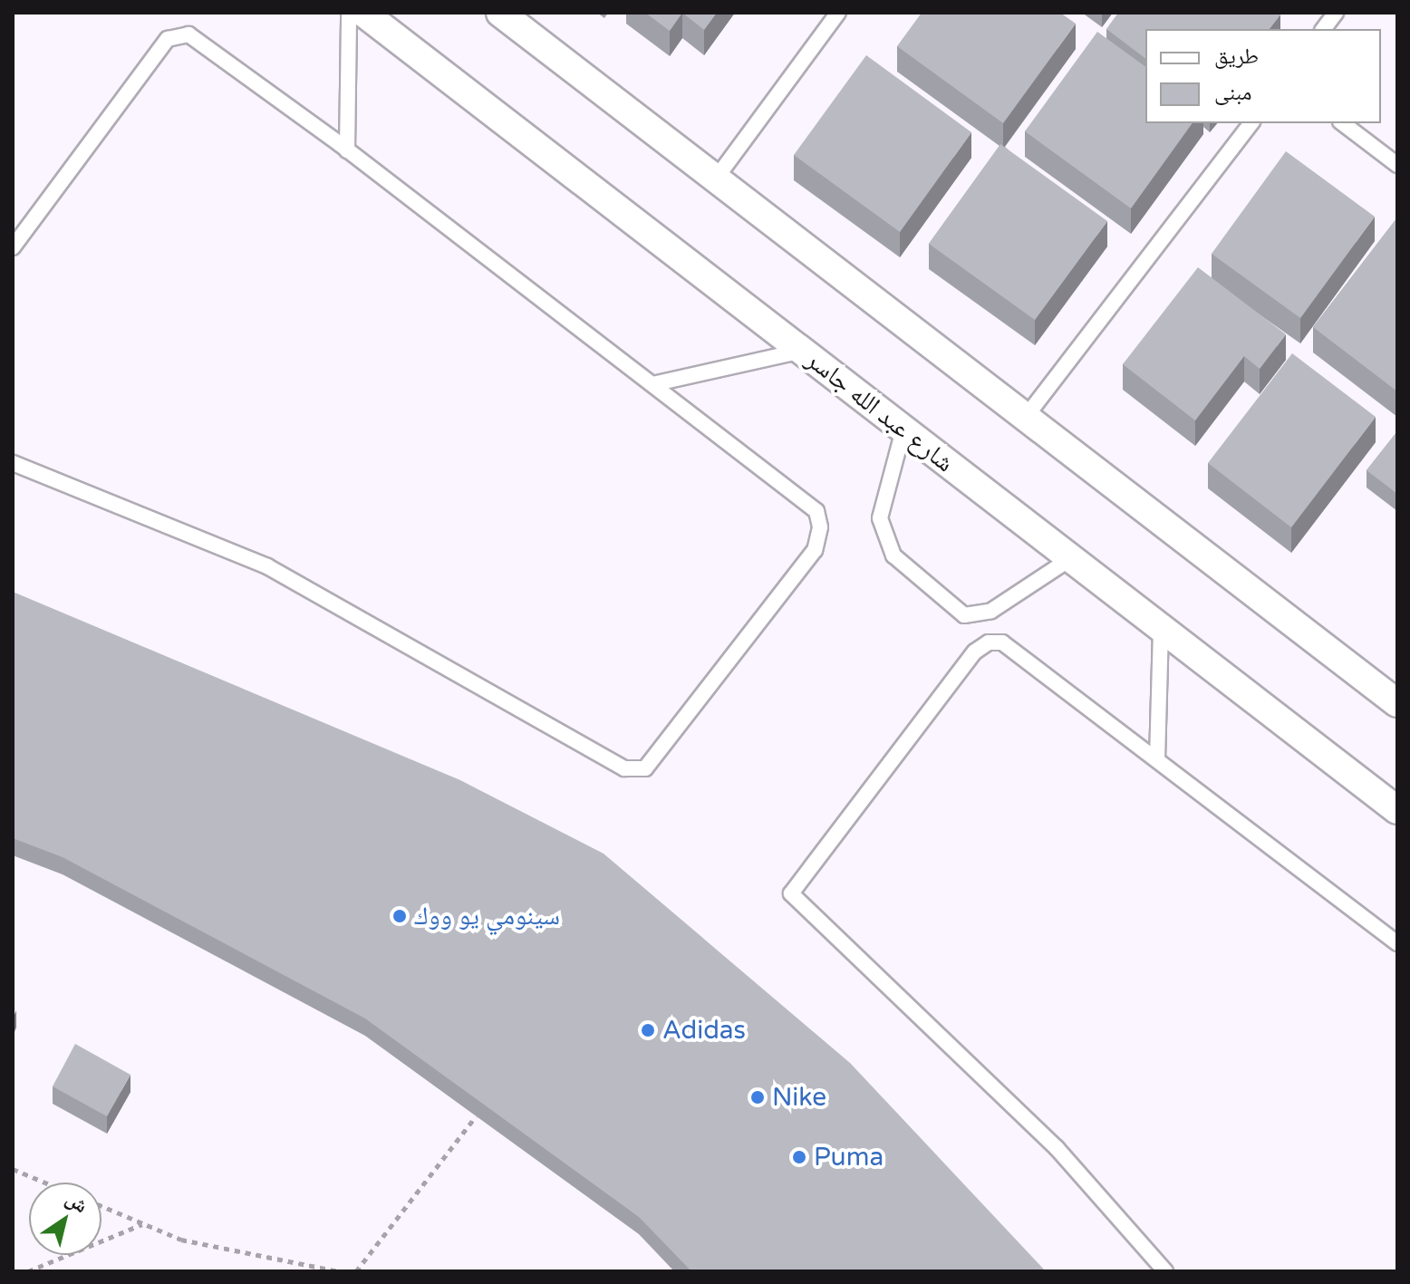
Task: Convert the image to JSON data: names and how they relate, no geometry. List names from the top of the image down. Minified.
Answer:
{"streets":{"street":["شارع عبد الله جاسر"]},"places":["سينومي يو ووك","Adidas","Nike","Puma"],"legend":["طريق","مبنى"],"north":"top right"}
